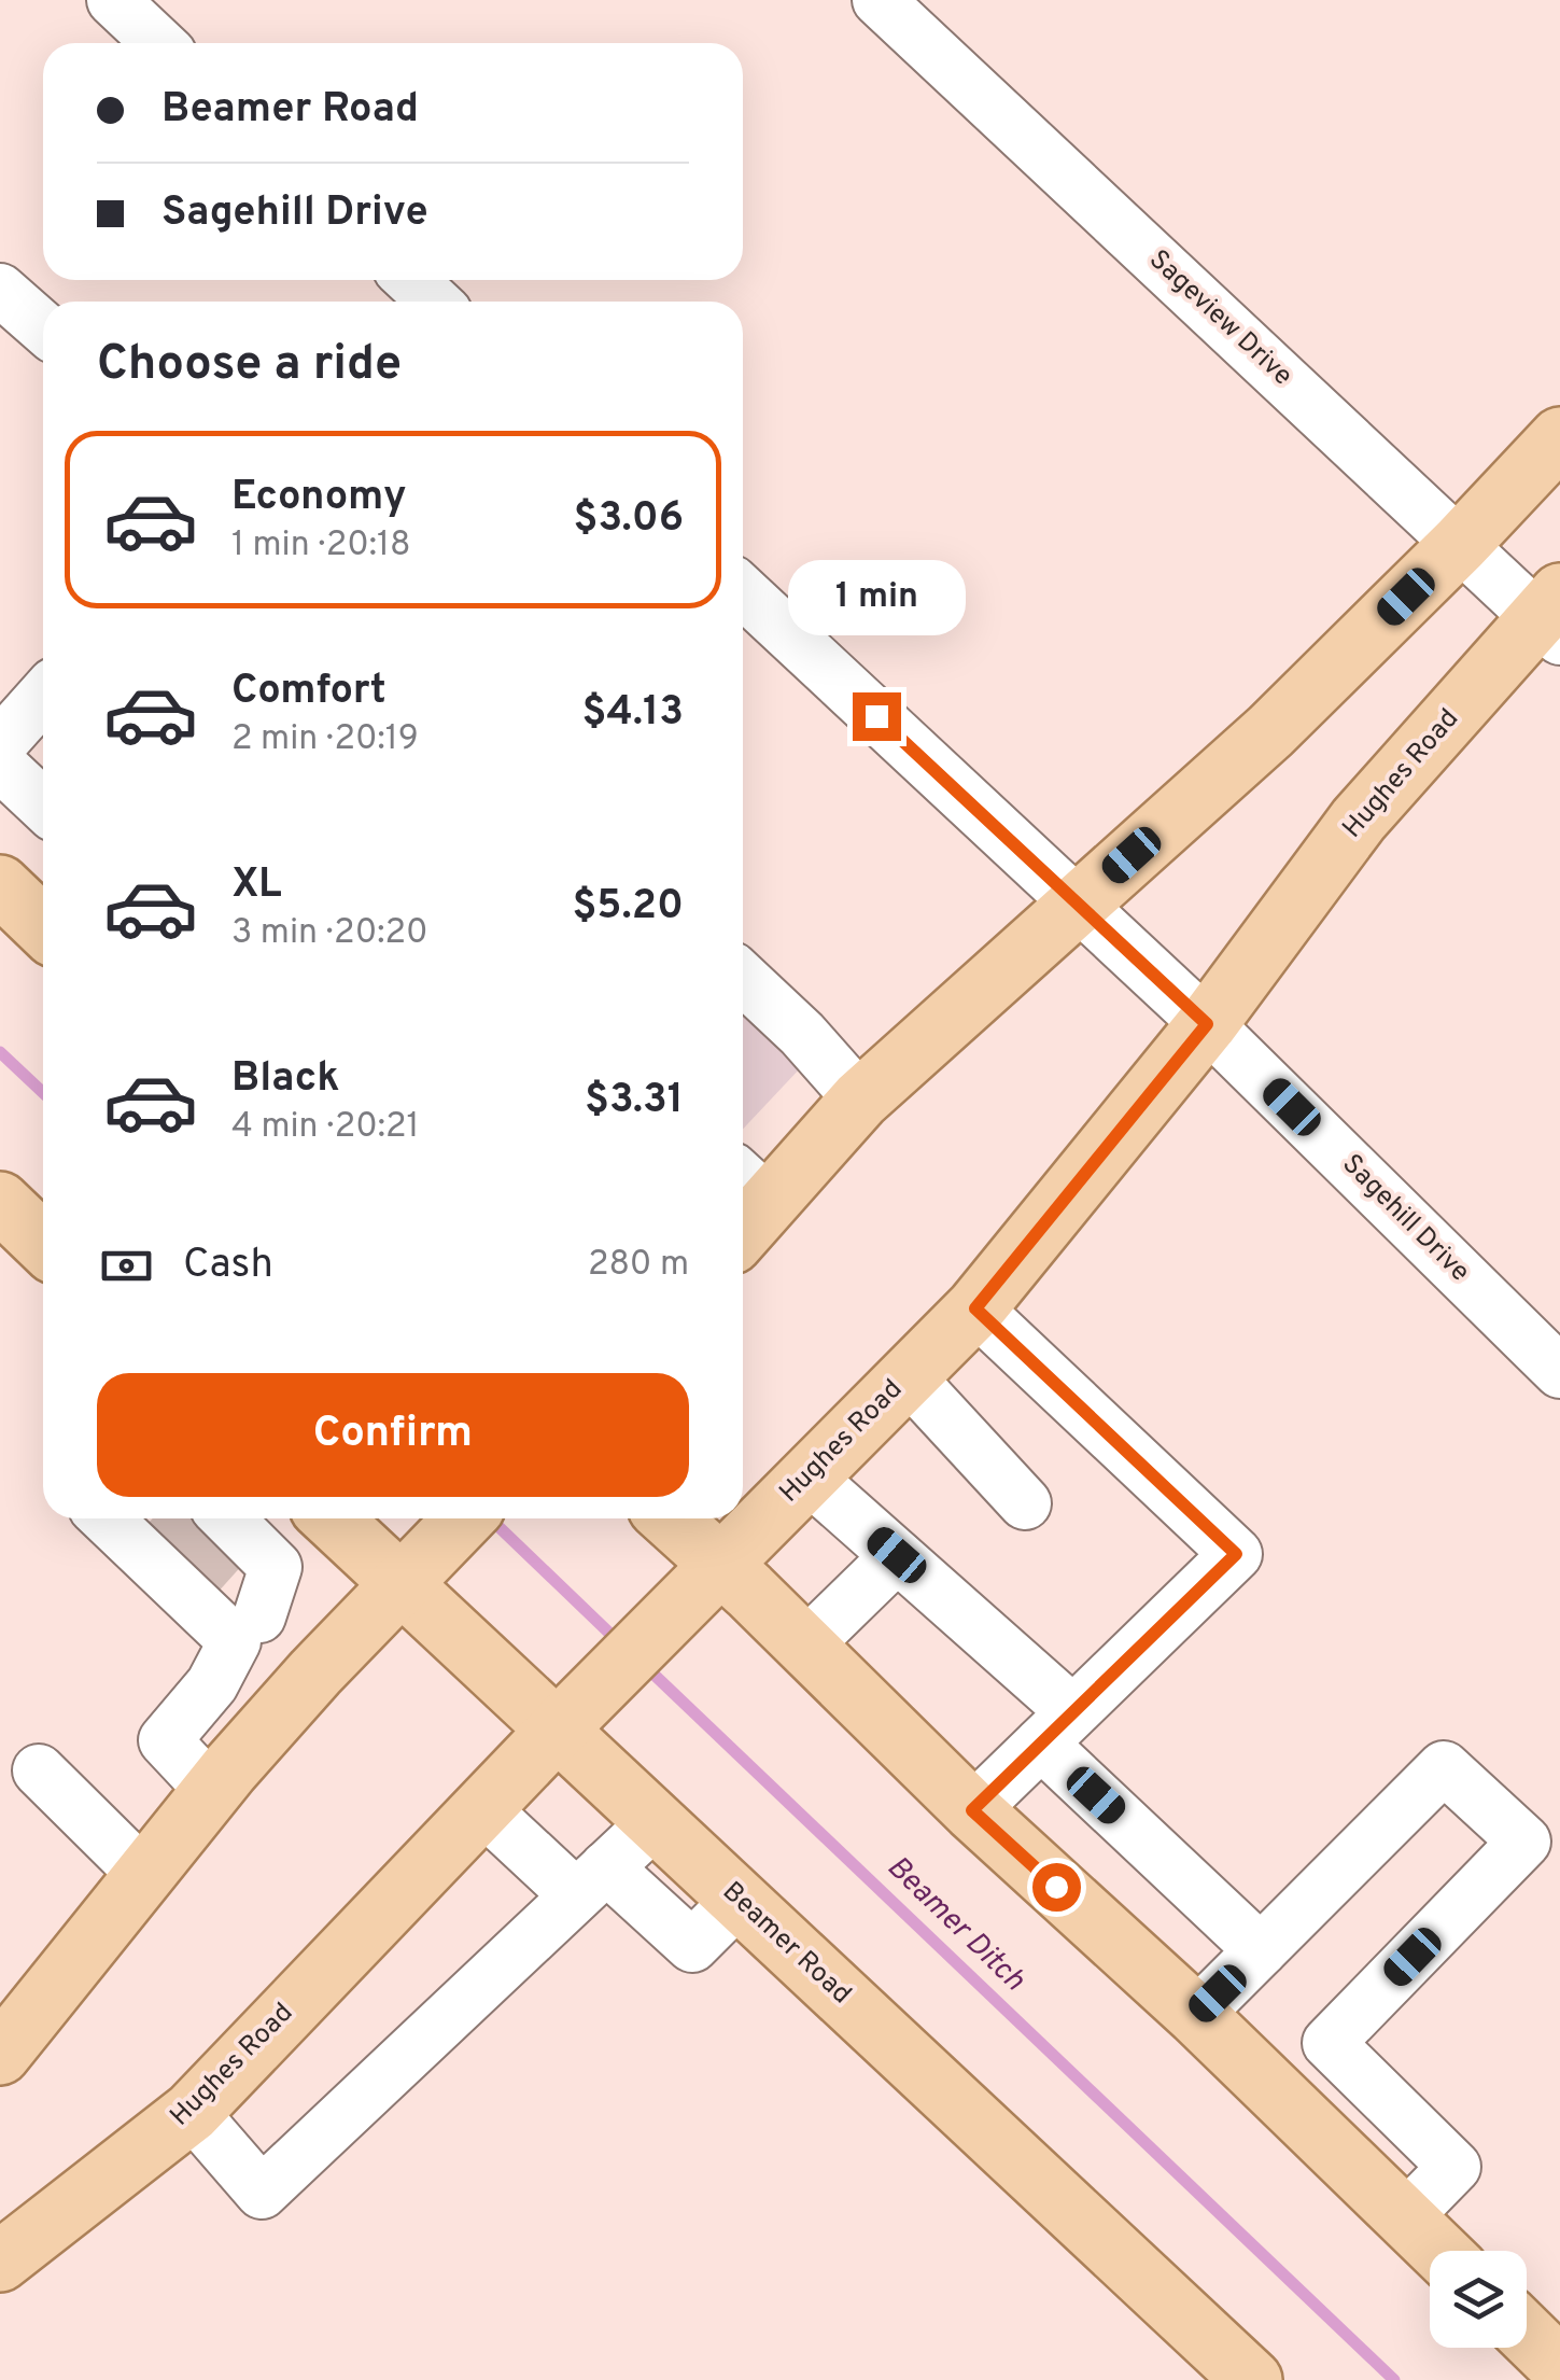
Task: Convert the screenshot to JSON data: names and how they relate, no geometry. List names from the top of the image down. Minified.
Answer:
{"streets":{"main road":["Hughes Road","Beamer Road"],"street":["Sageview Drive","Sagehill Drive"]},"crossings":[["Sageview Drive","Hughes Road"],["Hughes Road","Sagehill Drive"],["Hughes Road","Beamer Road"]],"water":["Beamer Ditch"],"page":{"banner":["Beamer Road","Sagehill Drive"],"heading":"Choose a ride","list":[{"name":"Economy","note":"1 min · 20:18","value":"$3.06"},{"name":"Comfort","note":"2 min · 20:19","value":"$4.13"},{"name":"XL","note":"3 min · 20:20","value":"$5.20"},{"name":"Black","note":"4 min · 20:21","value":"$3.31"}],"bubble":"1 min","pay":["Cash","280 m"],"buttons":"Confirm"}}
